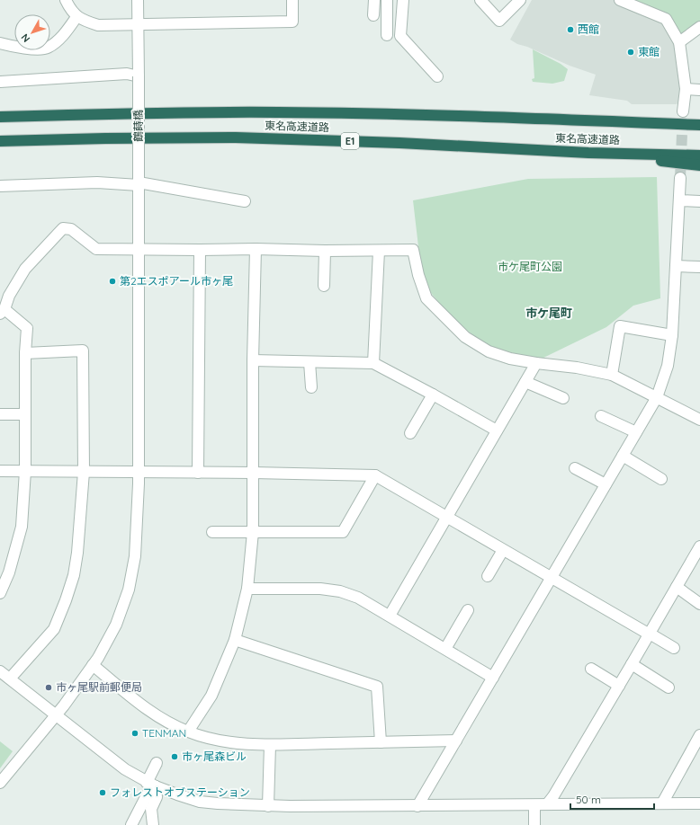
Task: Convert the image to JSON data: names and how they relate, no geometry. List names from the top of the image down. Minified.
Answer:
{"streets":{"highway":["東名高速道路","E1"],"street":["鶴蒔橋"]},"districts":["市ケ尾町"],"parks":["市ケ尾町公園"],"places":["西館","東館","第2エスポアール市ヶ尾","市ヶ尾駅前郵便局","TENMAN","市ヶ尾森ビル","フォレストオブステーション"],"scale_bar":"50 m","north":"bottom left"}
